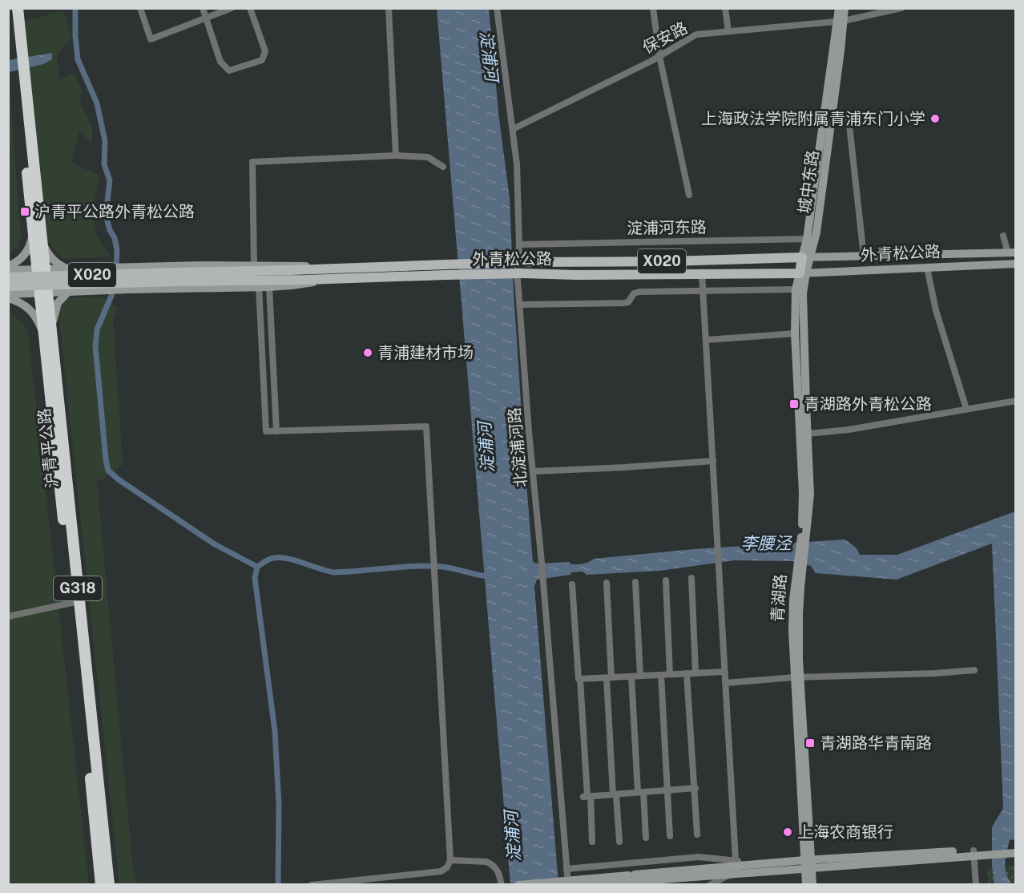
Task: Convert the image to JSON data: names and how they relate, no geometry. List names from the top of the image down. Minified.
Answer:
{"streets":{"highway":["沪青平公路","G318"],"main road":["城中东路","外青松公路","X020","青湖路"],"street":["保安路","淀浦河东路","北淀浦河路"]},"crossings":[["保安路","城中东路"],["保安路","北淀浦河路"],["城中东路","淀浦河东路"],["城中东路","外青松公路"],["城中东路","青湖路"],["淀浦河东路","北淀浦河路"],["外青松公路","青湖路"]],"water":["淀浦河","李腰泾"],"places":{"other":["上海政法学院附属青浦东门小学","青浦建材市场","上海农商银行"],"transit":["沪青平公路外青松公路","青湖路外青松公路","青湖路华青南路"]}}
